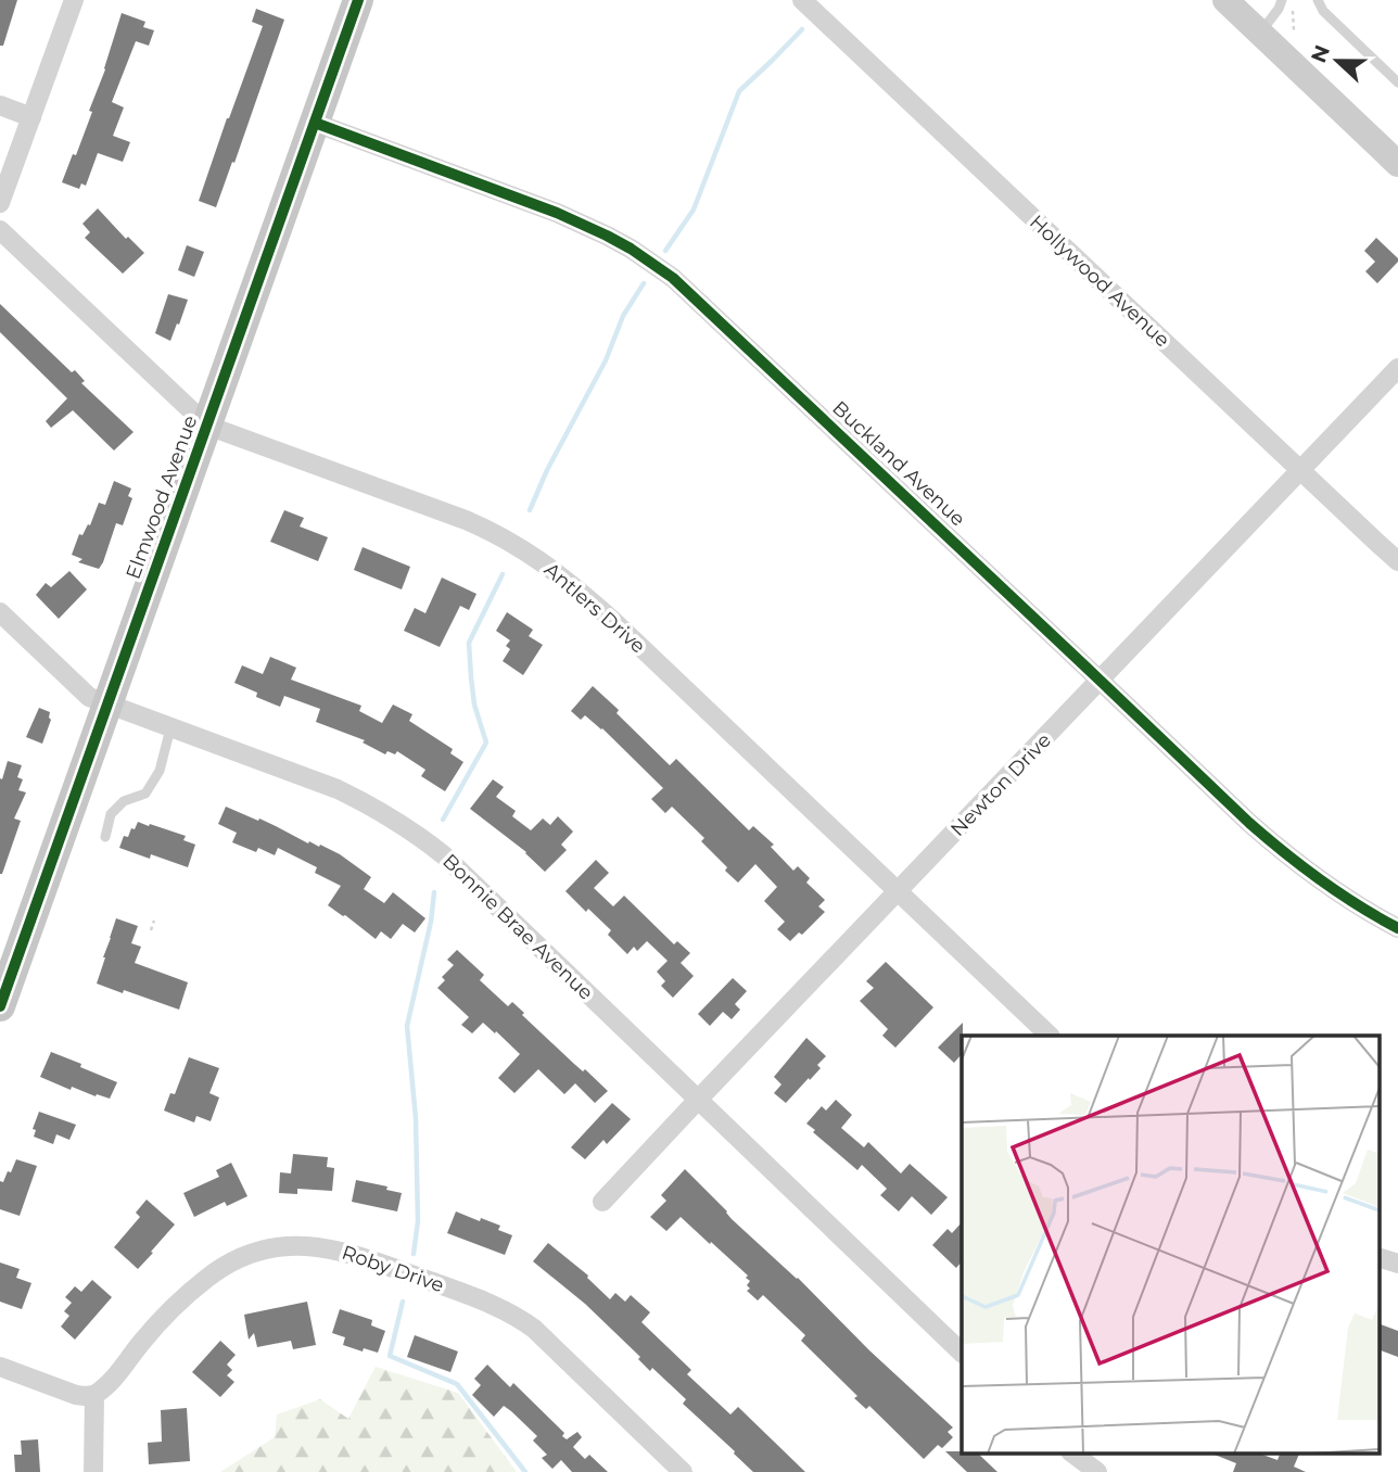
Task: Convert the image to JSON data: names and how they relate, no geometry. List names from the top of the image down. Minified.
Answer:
{"streets":{"main road":["Elmwood Avenue"],"street":["Hollywood Avenue","Buckland Avenue","Antlers Drive","Newton Drive","Bonnie Brae Avenue","Roby Drive"]},"crossings":[["Hollywood Avenue","Newton Drive"],["Buckland Avenue","Elmwood Avenue"],["Buckland Avenue","Newton Drive"],["Elmwood Avenue","Antlers Drive"],["Elmwood Avenue","Bonnie Brae Avenue"],["Antlers Drive","Newton Drive"],["Newton Drive","Bonnie Brae Avenue"]],"north":"left"}
